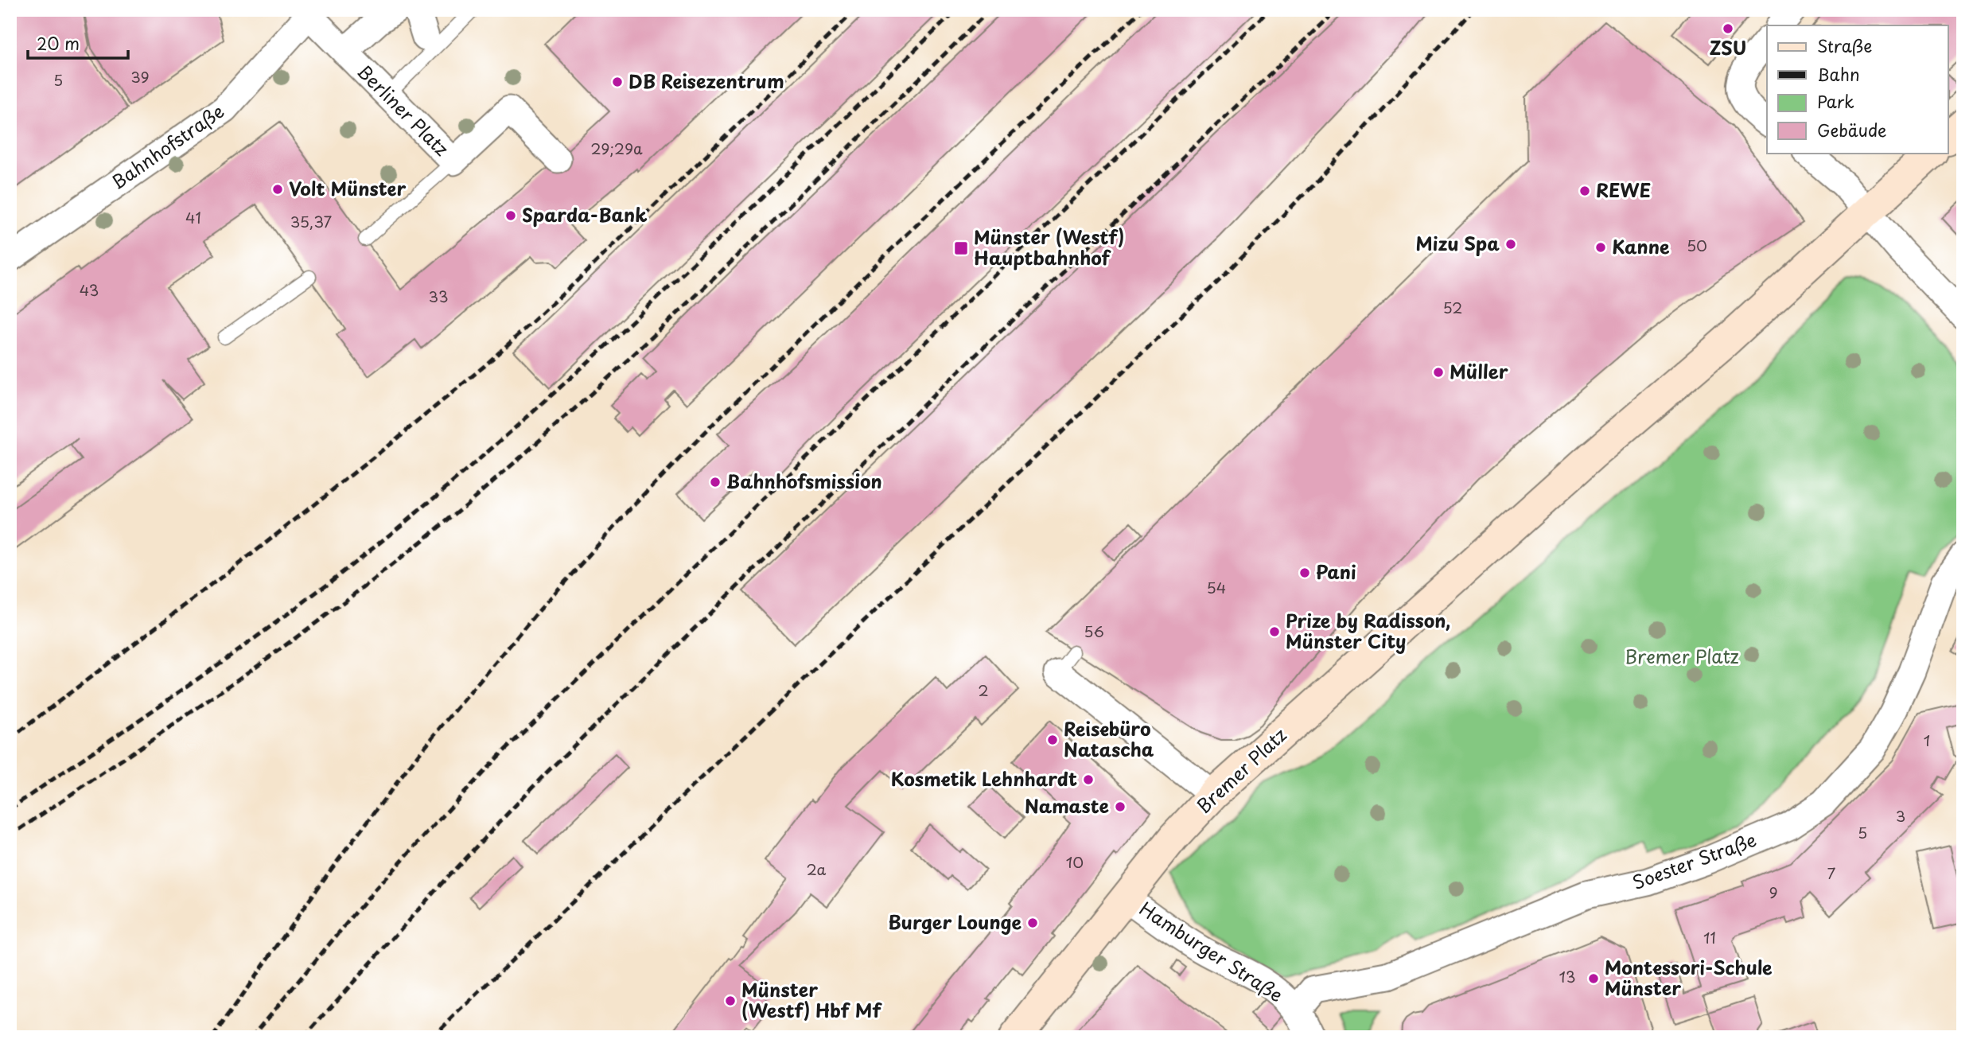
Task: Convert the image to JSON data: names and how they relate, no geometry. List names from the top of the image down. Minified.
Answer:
{"streets":{"street":["Berliner Platz","Bahnhofstraße","Bremer Platz","Soester Straße","Hamburger Straße"]},"crossings":[["Berliner Platz","Bahnhofstraße"],["Bremer Platz","Hamburger Straße"],["Soester Straße","Hamburger Straße"]],"parks":["Bremer Platz"],"places":{"other":["ZSU","DB Reisezentrum","Volt Münster","REWE","Sparda-Bank","Mizu Spa","Kanne","Müller","Bahnhofsmission","Pani","Prize by Radisson, Münster City","Reisebüro Natascha","Kosmetik Lehnhardt","Namaste","Burger Lounge","Montessori-Schule Münster","Münster (Westf) Hbf Mf"],"transit":["Münster (Westf) Hauptbahnhof"]},"house_numbers":["39","5","29;29a","41","35,37","50","43","33","52","54","56","2","1","3","5","10","2a","7","9","11","13"],"legend":["Straße","Bahn","Park","Gebäude"],"scale_bar":"20 m"}
